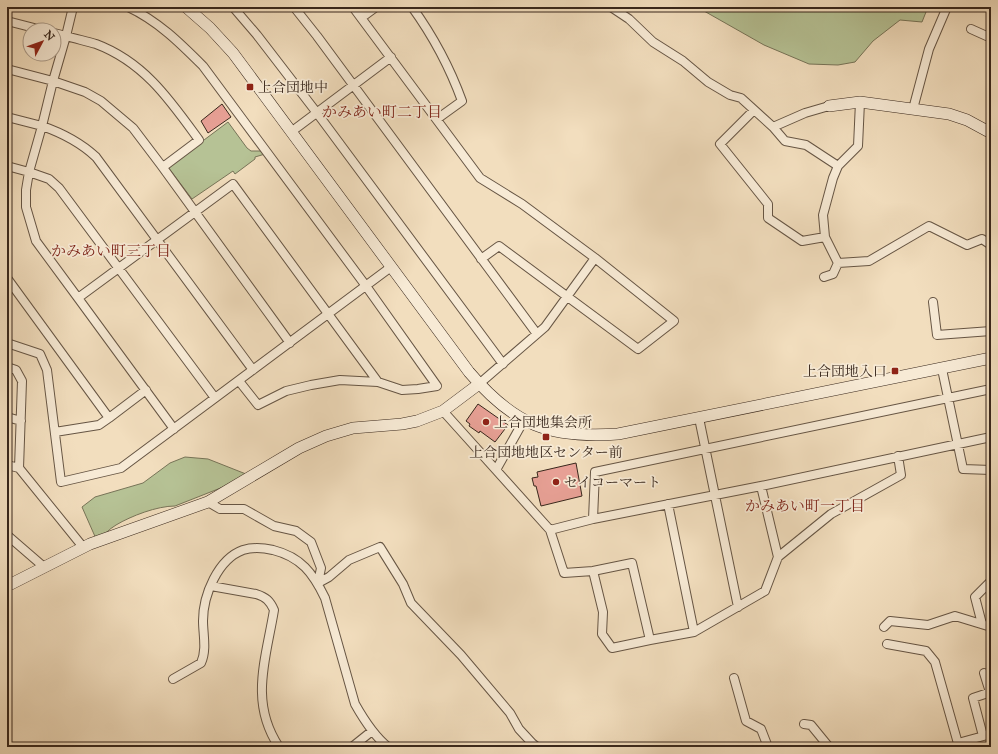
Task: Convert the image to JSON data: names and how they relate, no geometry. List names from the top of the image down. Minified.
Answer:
{"districts":["かみあい町二丁目","かみあい町三丁目","かみあい町一丁目"],"places":{"transit":["上合団地中","上合団地入口","上合団地地区センター前"],"other":["上合団地集会所","セイコーマート"]},"north":"top right"}
